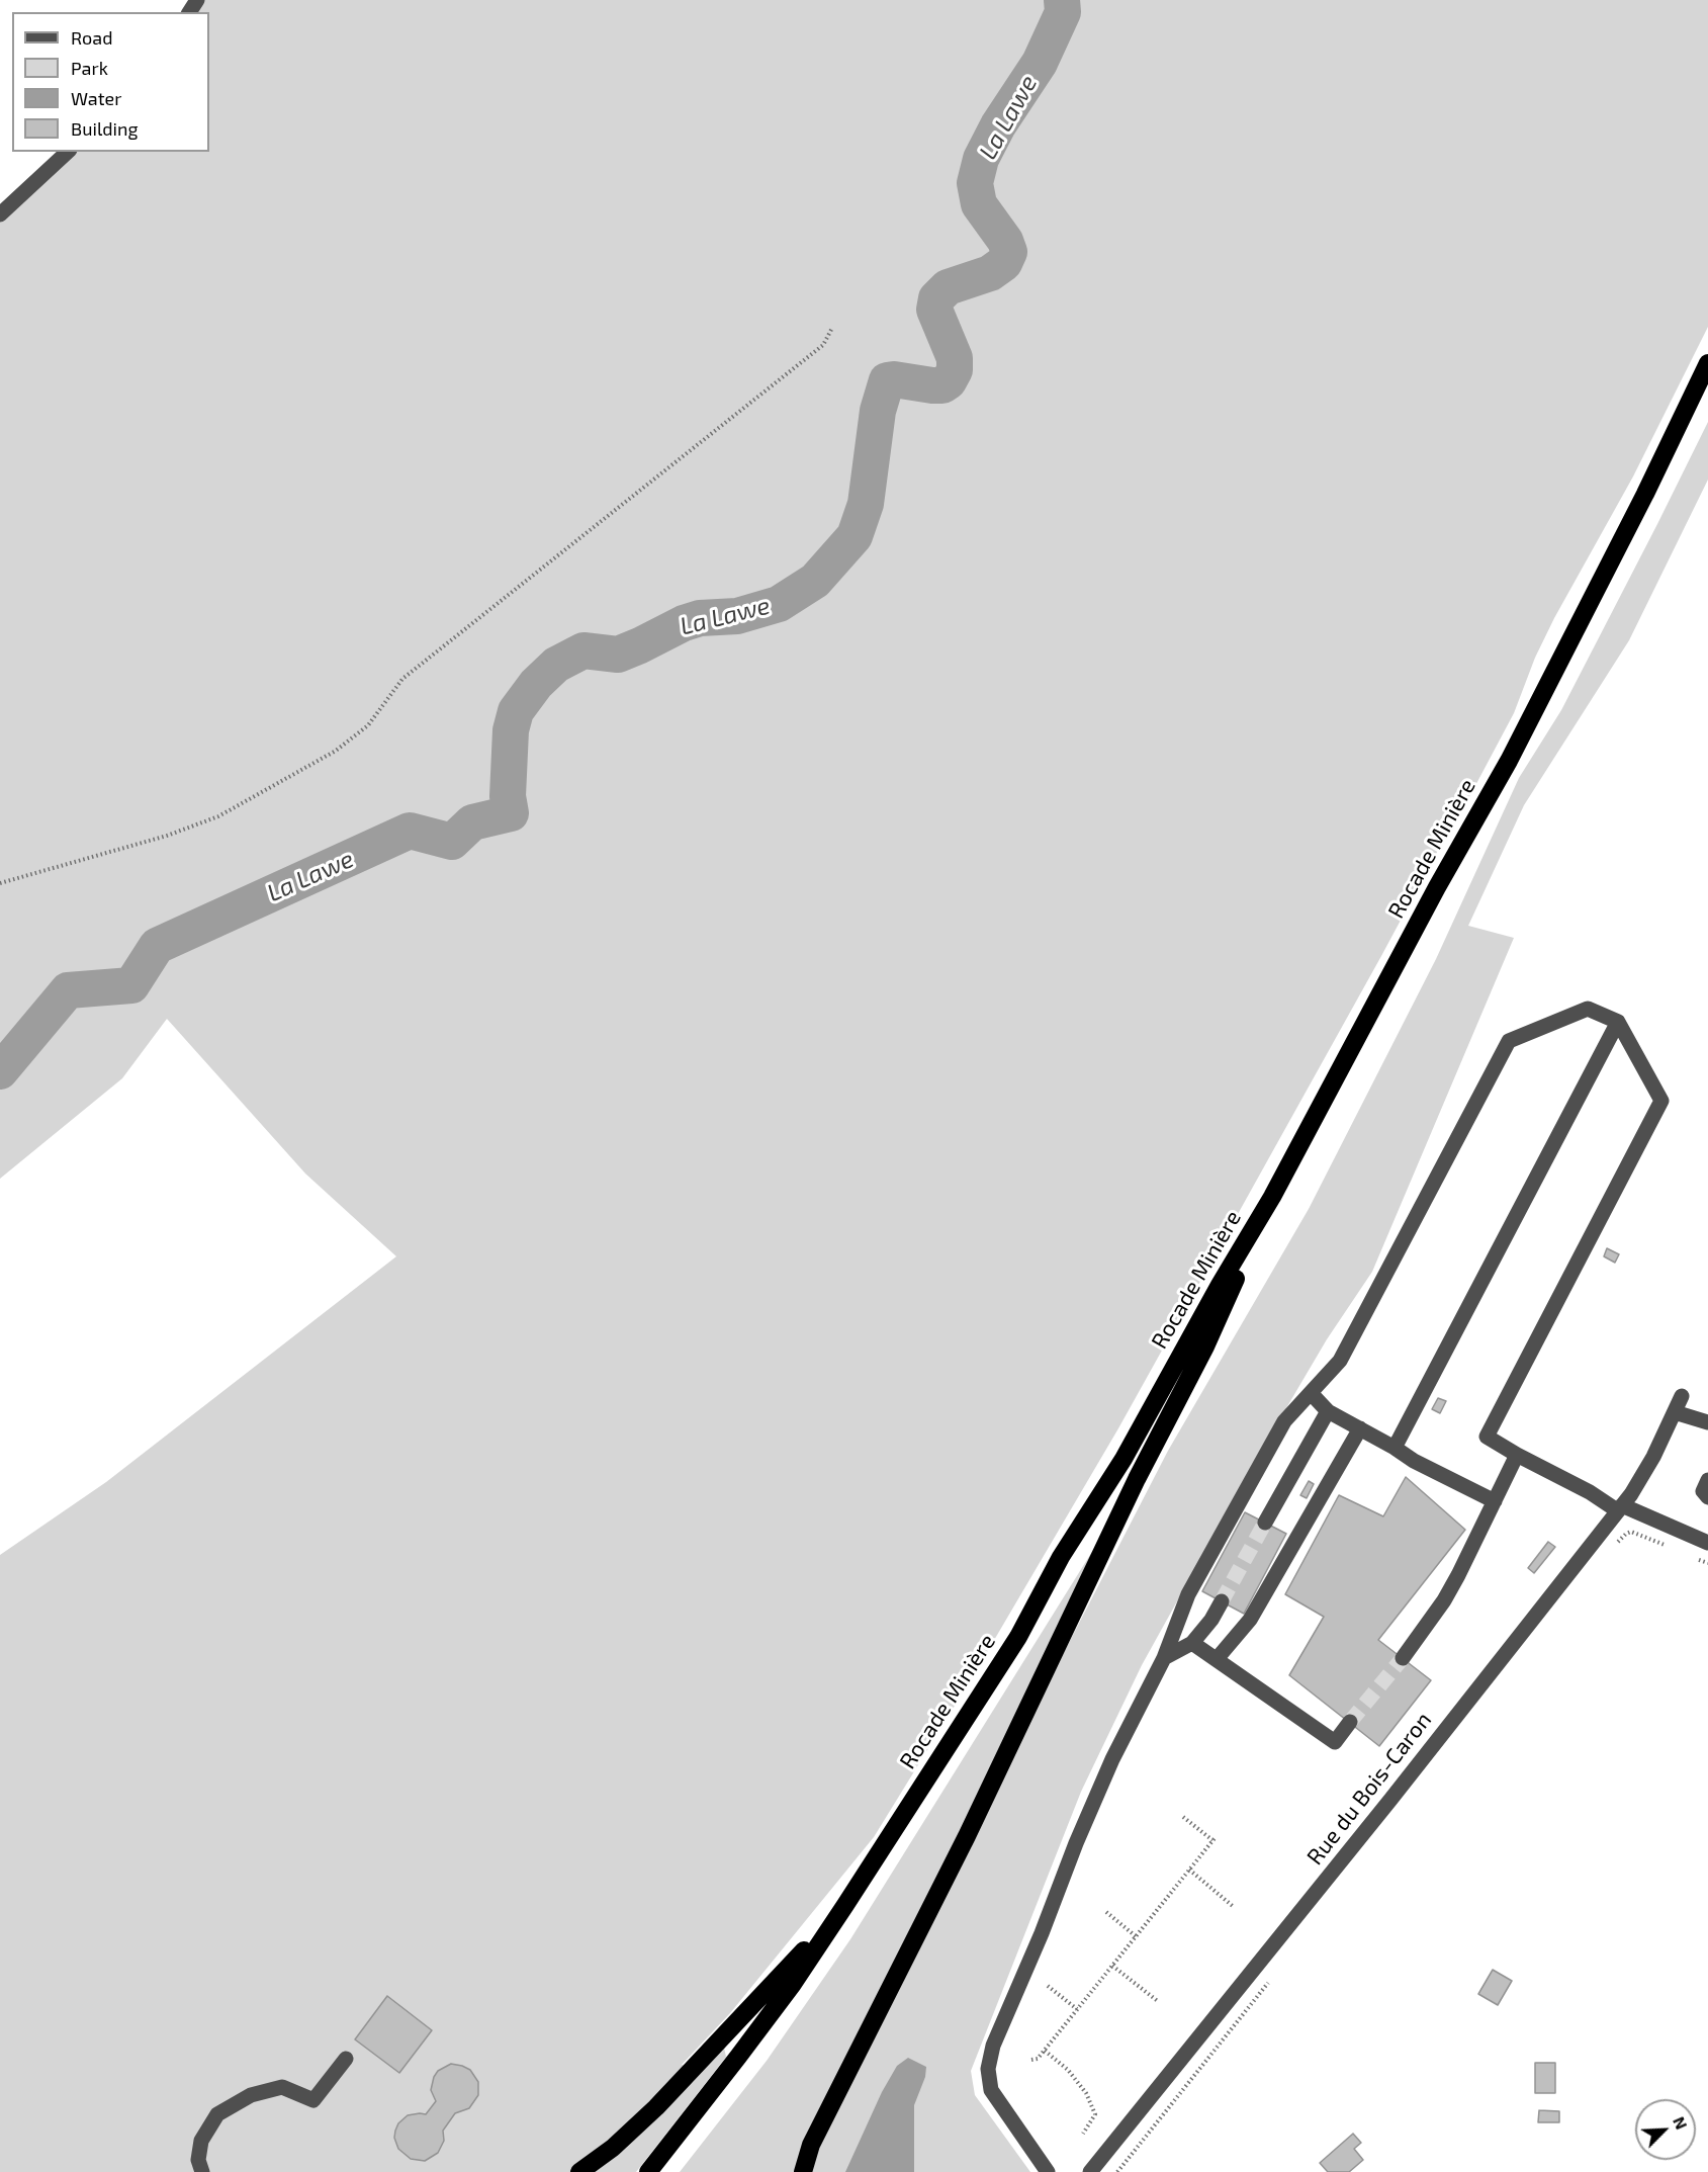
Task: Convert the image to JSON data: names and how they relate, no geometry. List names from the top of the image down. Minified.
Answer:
{"streets":{"highway":["Rocade Minière"],"street":["Rue du Bois-Caron"]},"water":["La Lawe"],"legend":["Road","Park","Water","Building"],"north":"top right"}
